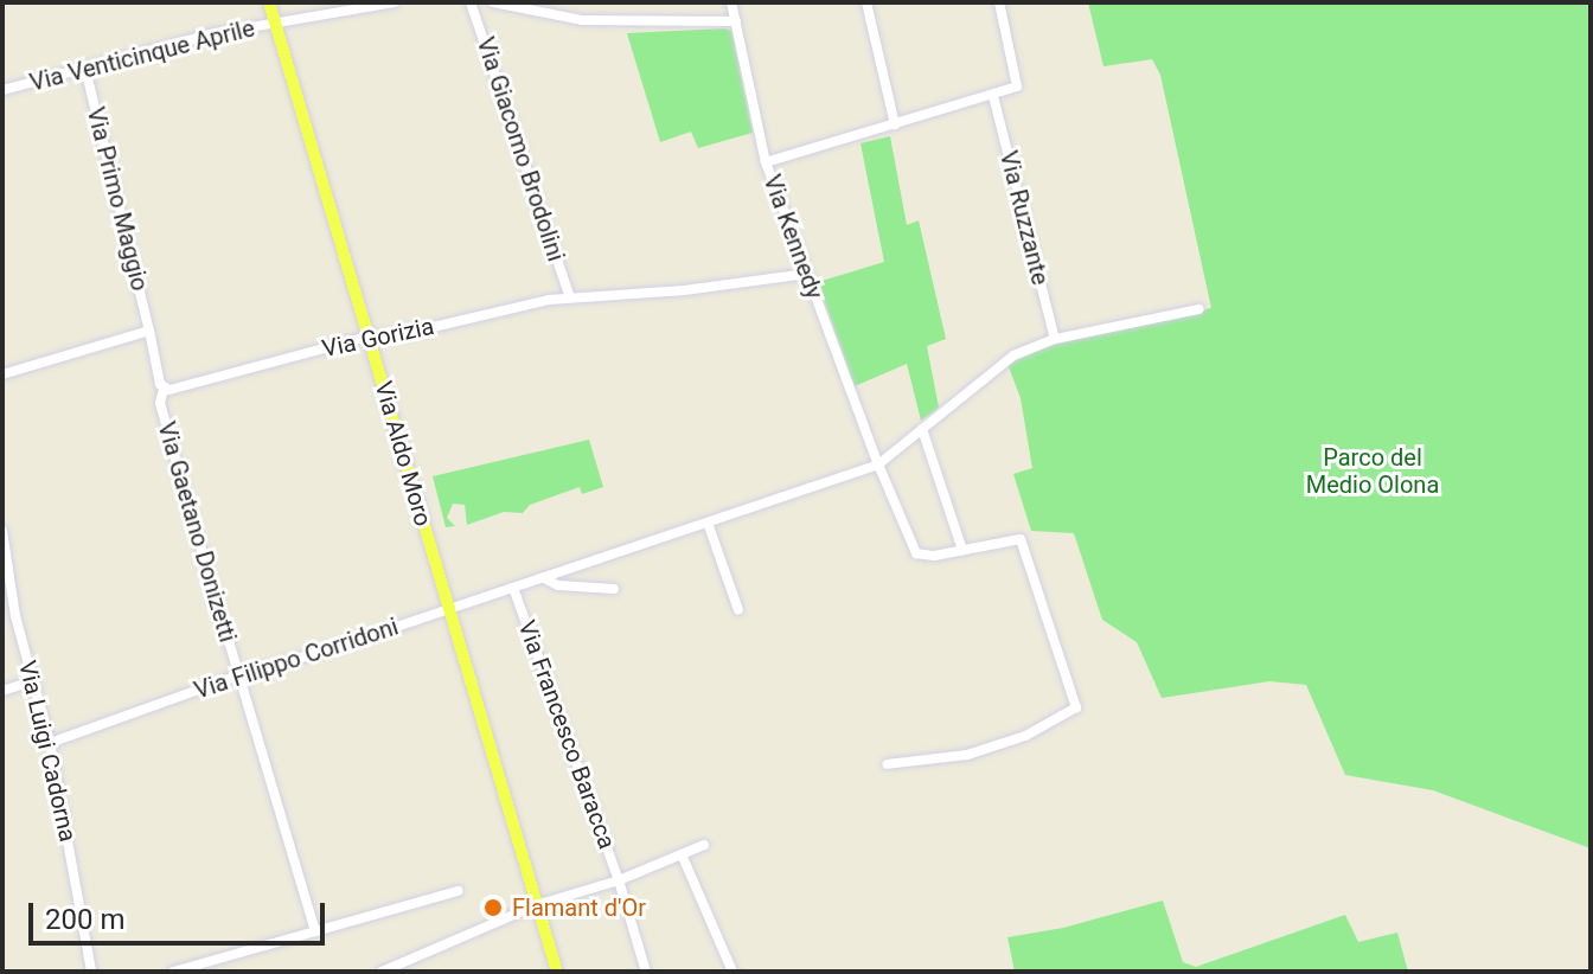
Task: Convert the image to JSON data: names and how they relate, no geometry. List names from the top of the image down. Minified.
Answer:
{"streets":{"main road":["Via Aldo Moro"],"street":["Via Venticinque Aprile","Via Giacomo Brodolini","Via Primo Maggio","Via Ruzzante","Via Kennedy","Via Gorizia","Via Gaetano Donizetti","Via Filippo Corridoni","Via Francesco Baracca","Via Luigi Cadorna"]},"crossings":[["Via Venticinque Aprile","Via Primo Maggio"],["Via Venticinque Aprile","Via Aldo Moro"],["Via Giacomo Brodolini","Via Gorizia"],["Via Ruzzante","Via Filippo Corridoni"],["Via Kennedy","Via Gorizia"],["Via Kennedy","Via Filippo Corridoni"],["Via Gorizia","Via Aldo Moro"],["Via Gorizia","Via Gaetano Donizetti"],["Via Aldo Moro","Via Filippo Corridoni"],["Via Gaetano Donizetti","Via Filippo Corridoni"],["Via Filippo Corridoni","Via Francesco Baracca"],["Via Filippo Corridoni","Via Luigi Cadorna"]],"parks":["Parco del Medio Olona"],"places":["Flamant d'Or"],"scale_bar":"200 m"}
